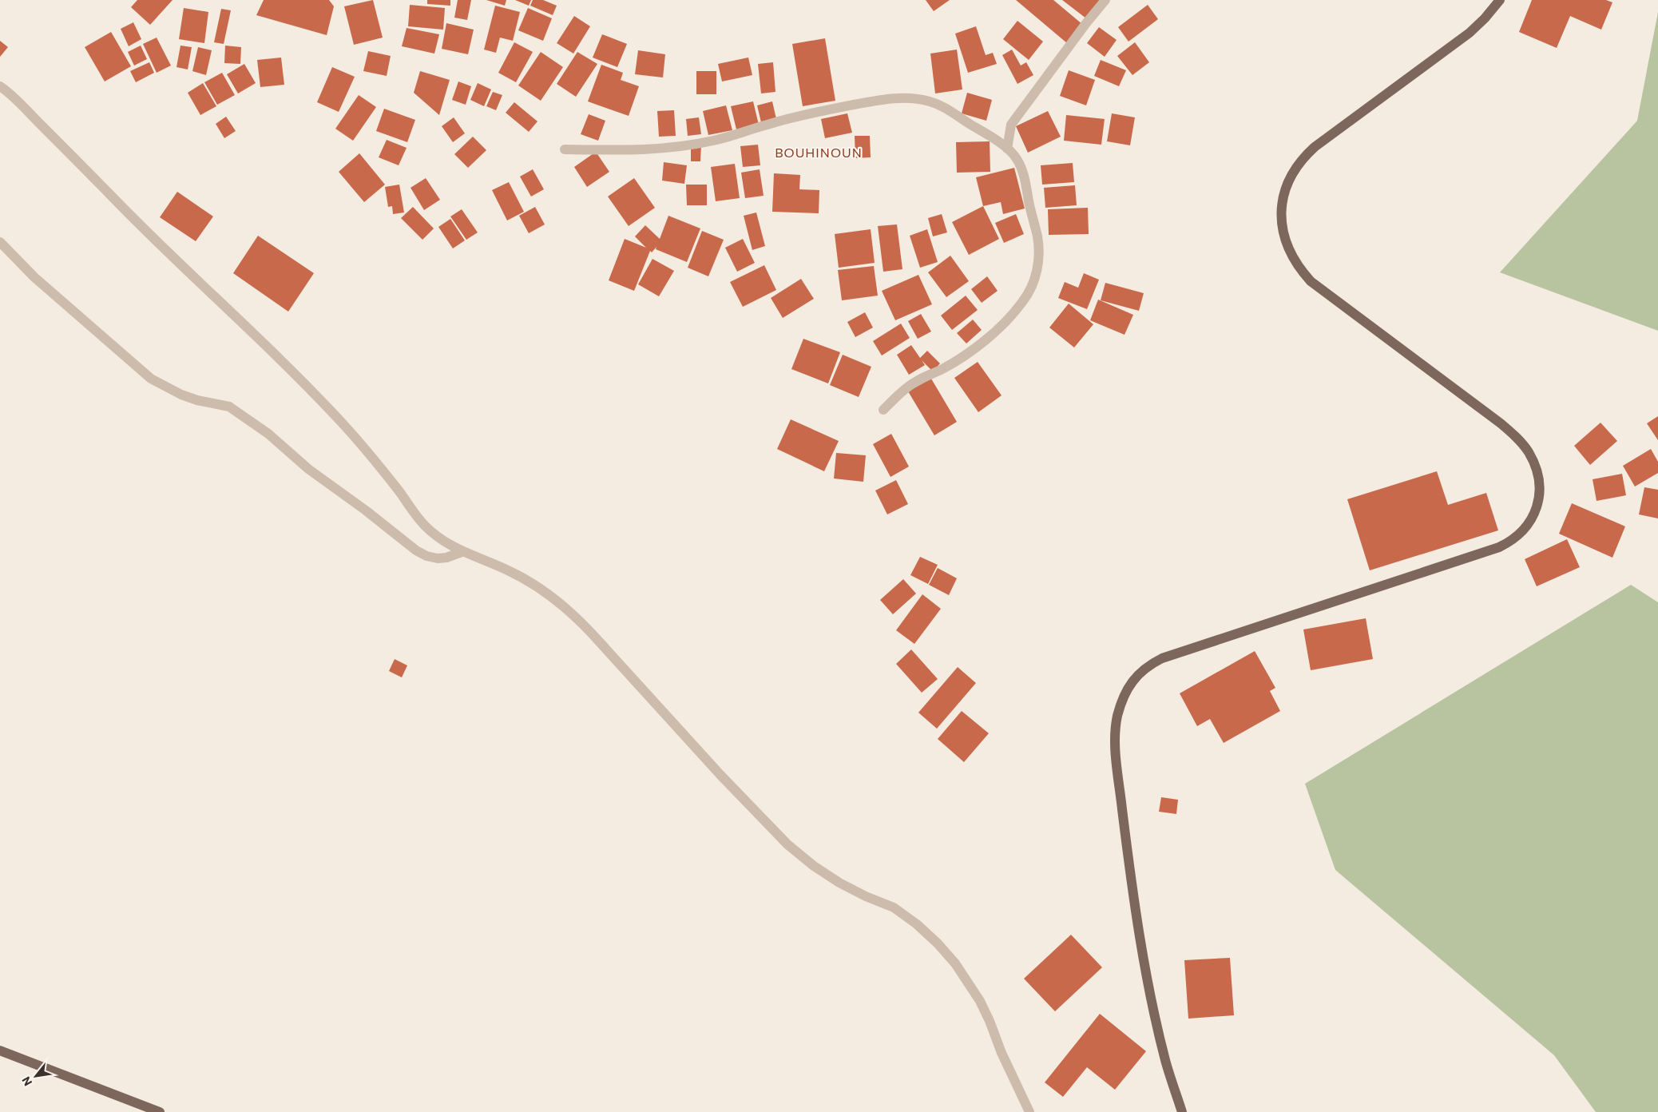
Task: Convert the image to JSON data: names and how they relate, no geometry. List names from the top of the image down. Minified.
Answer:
{"districts":["BOUHINOUN"],"north":"bottom left"}
